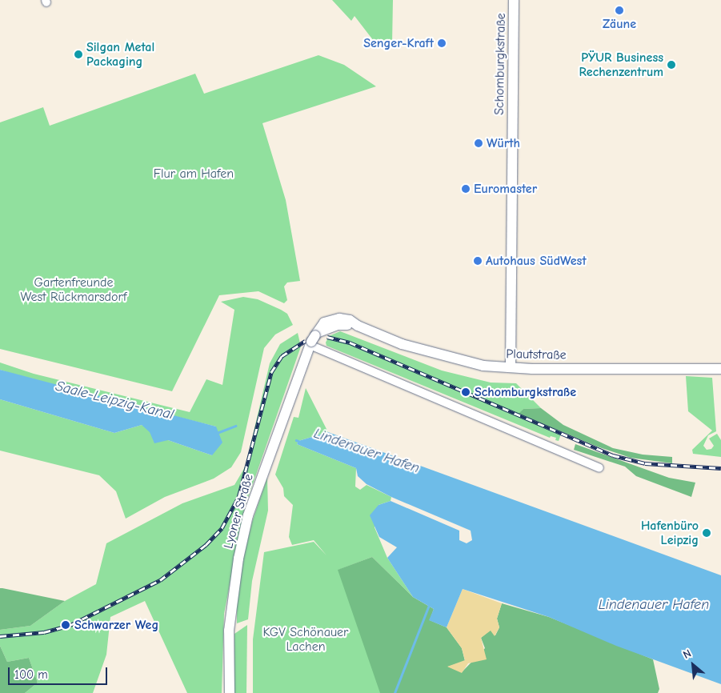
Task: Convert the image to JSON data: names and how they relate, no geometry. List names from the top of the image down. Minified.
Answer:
{"streets":{"main road":["Schomburgkstraße","Plautstraße","Lyoner Straße"]},"crossings":[["Schomburgkstraße","Plautstraße"],["Plautstraße","Lyoner Straße"]],"water":["Saale-Leipzig-Kanal","Lindenauer Hafen"],"parks":["Flur am Hafen","Gartenfreunde West Rückmarsdorf","KGV Schönauer Lachen"],"places":["Zäune","Senger-Kraft","Silgan Metal Packaging","PŸUR Business Rechenzentrum","Würth","Euromaster","Autohaus SüdWest","Schomburgkstraße","Hafenbüro Leipzig","Schwarzer Weg"],"scale_bar":"100 m","north":"top left"}
